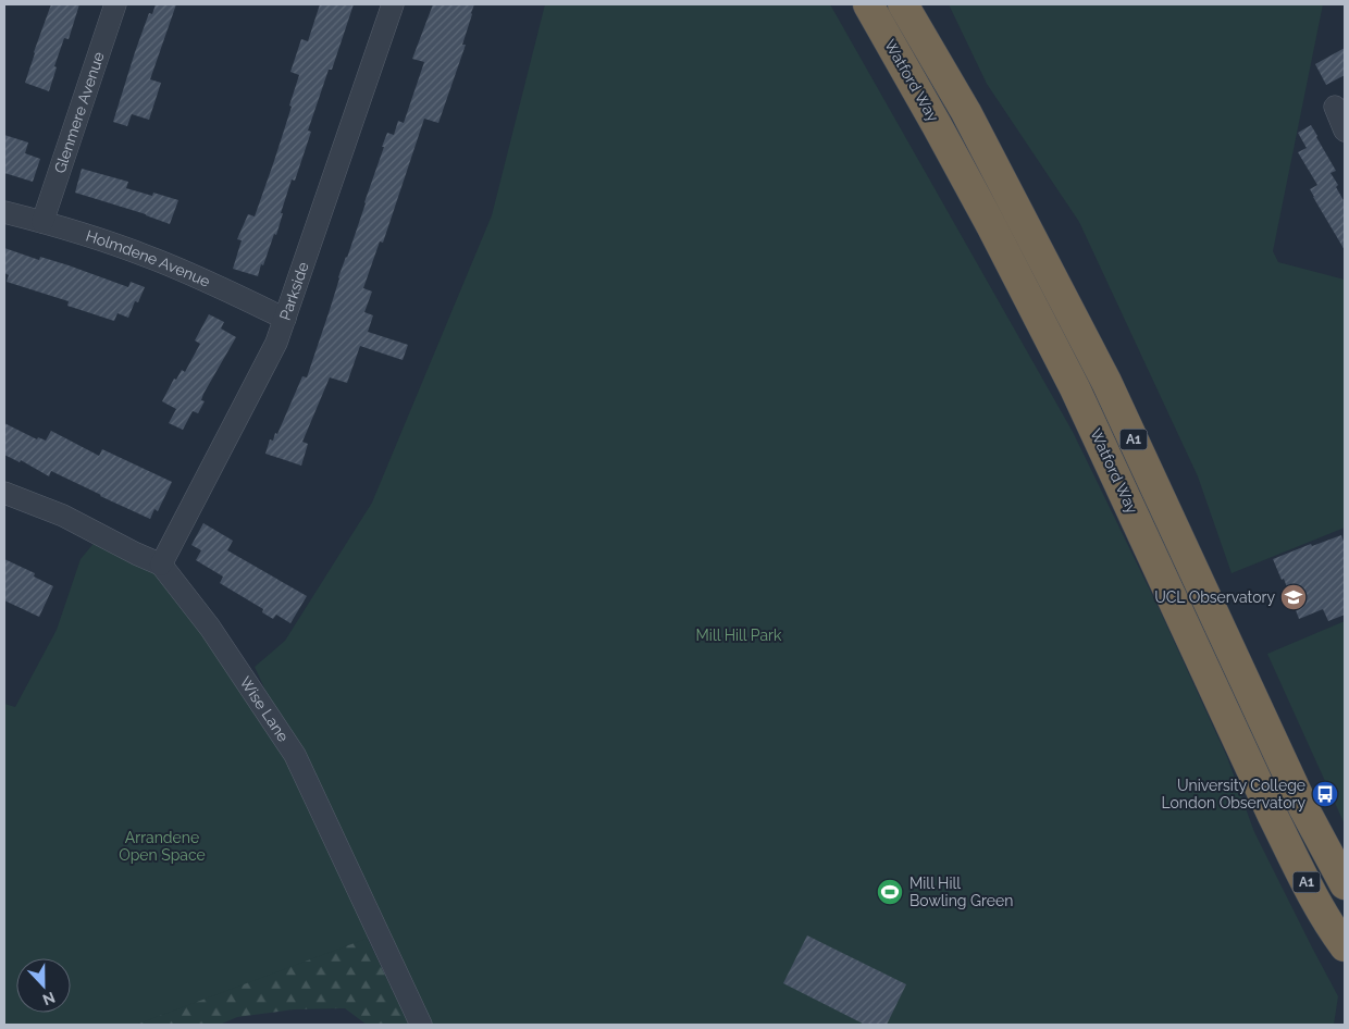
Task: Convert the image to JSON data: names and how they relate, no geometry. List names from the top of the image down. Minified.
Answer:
{"streets":{"highway":["Watford Way","A1"],"street":["Glenmere Avenue","Holmdene Avenue","Parkside","Wise Lane"]},"crossings":[["Glenmere Avenue","Holmdene Avenue"],["Holmdene Avenue","Parkside"],["Parkside","Wise Lane"]],"parks":["Mill Hill Park","Arrandene Open Space"],"places":{"school or university":["UCL Observatory"],"bus stop":["University College London Observatory"],"sports":["Mill Hill Bowling Green"]},"north":"bottom"}
